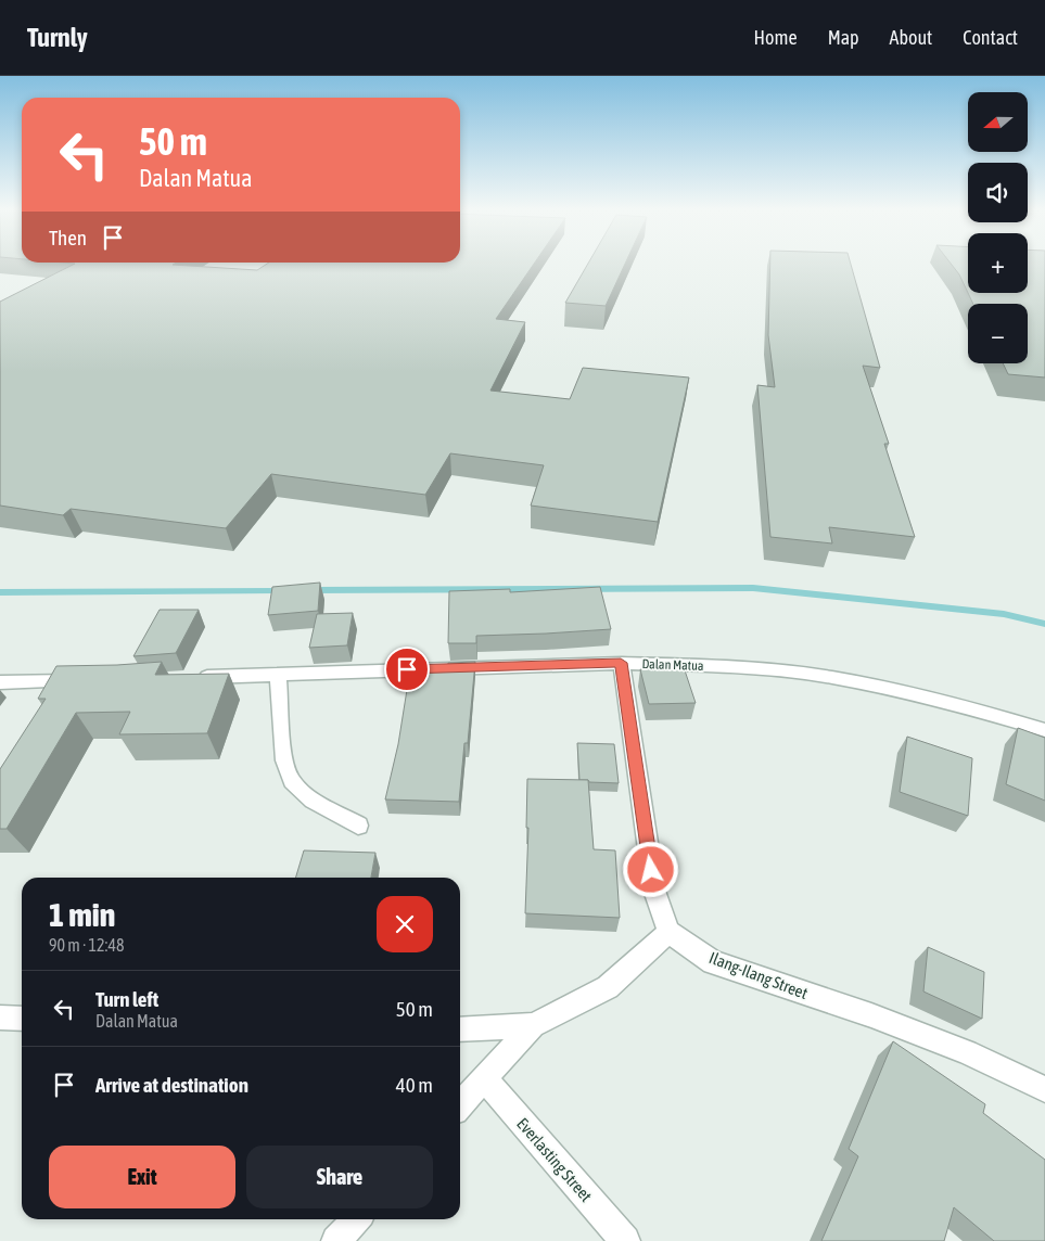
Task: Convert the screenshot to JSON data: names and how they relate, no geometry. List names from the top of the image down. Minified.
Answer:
{"streets":{"street":["Dalan Matua","Ilang-Ilang Street","Everlasting Street"]},"north":"left","page":{"header":"Turnly","nav":["Home","Map","About","Contact"],"map_buttons":["+","−"],"turn":["50 m","Dalan Matua"],"then":"Then","heading":["1 min","90 m · 12:48"],"list":[{"name":"Turn left","note":"Dalan Matua","value":"50 m"},{"name":"Arrive at destination","value":"40 m"}],"buttons":["Exit","Share"]}}
